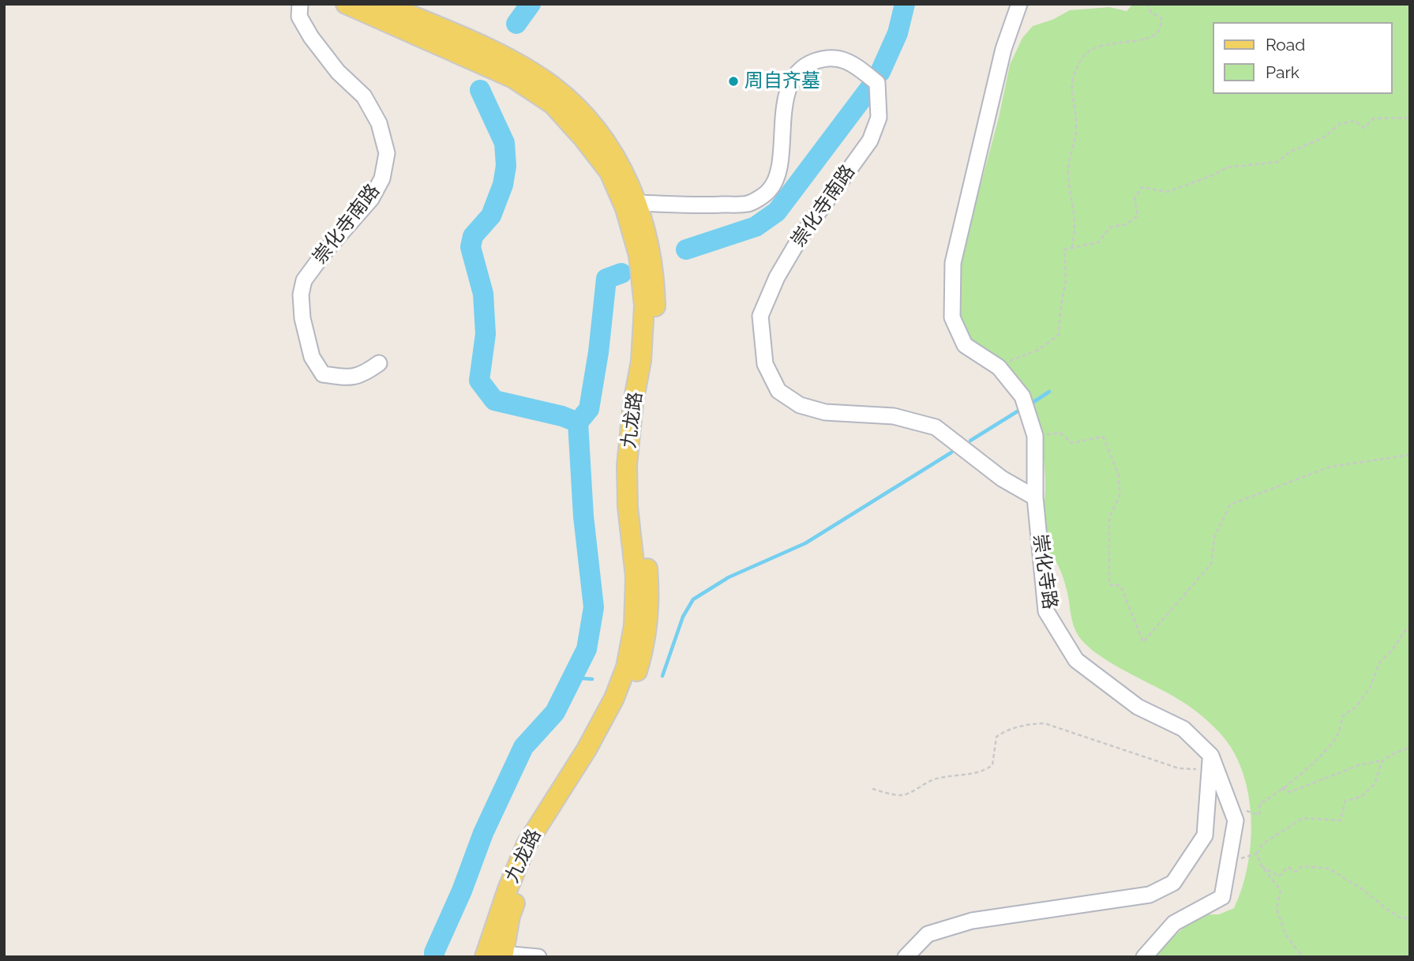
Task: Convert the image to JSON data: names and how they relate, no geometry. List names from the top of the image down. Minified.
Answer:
{"streets":{"main road":["九龙路"],"street":["崇化寺南路","崇化寺路"]},"crossings":[["崇化寺南路","九龙路"],["崇化寺南路","崇化寺路"]],"places":["周自齐墓"],"legend":["Road","Park"]}
